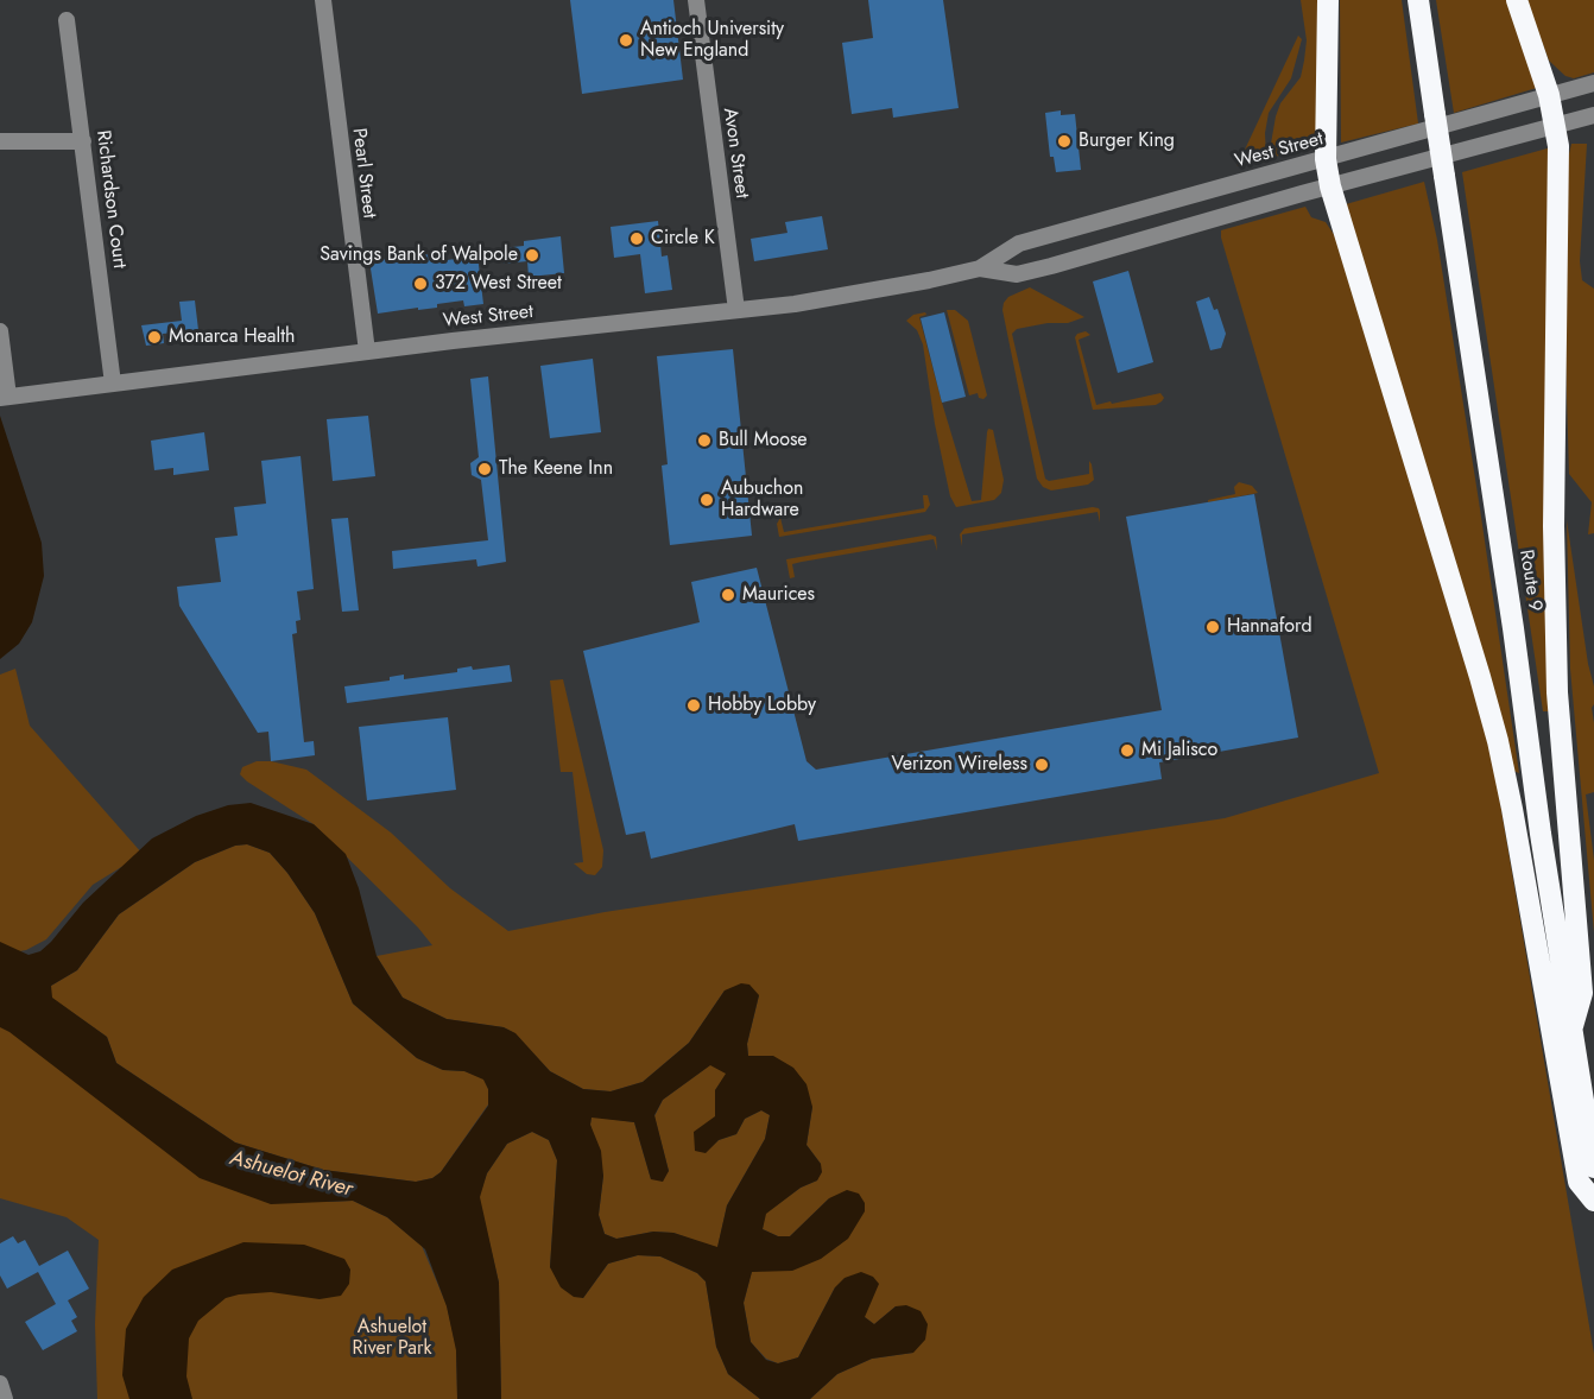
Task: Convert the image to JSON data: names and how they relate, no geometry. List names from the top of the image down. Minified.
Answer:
{"streets":{"highway":["Route 9"],"street":["West Street","Avon Street","Pearl Street","Richardson Court"]},"crossings":[["West Street","Avon Street"],["West Street","Pearl Street"],["West Street","Richardson Court"]],"water":["Ashuelot River"],"parks":["Ashuelot River Park"],"places":["Antioch University New England","Burger King","Circle K","Savings Bank of Walpole","372 West Street","Monarca Health","Bull Moose","The Keene Inn","Aubuchon Hardware","Maurices","Hannaford","Hobby Lobby","Mi Jalisco","Verizon Wireless"]}
